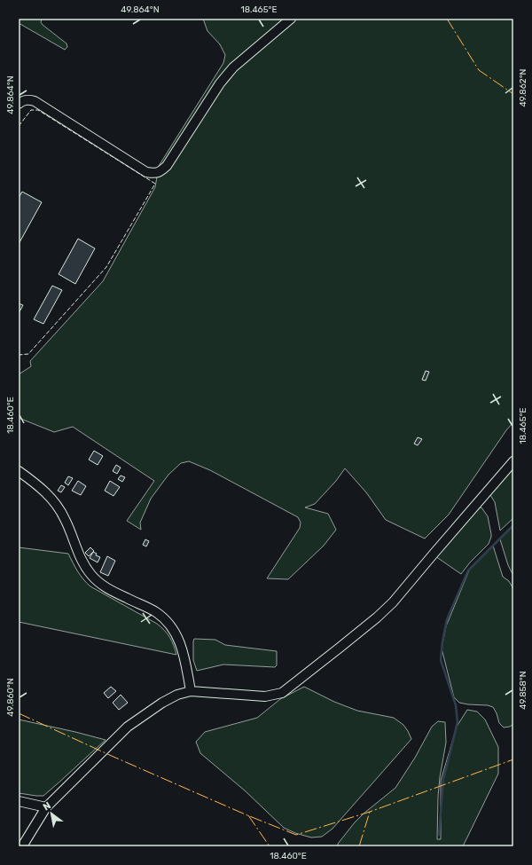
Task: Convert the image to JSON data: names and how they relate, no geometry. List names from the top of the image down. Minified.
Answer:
{"north":"top left","coordinates":["49.864°N","18.465°E","49.862°N","18.460°E","49.858°N","49.860°N"]}
